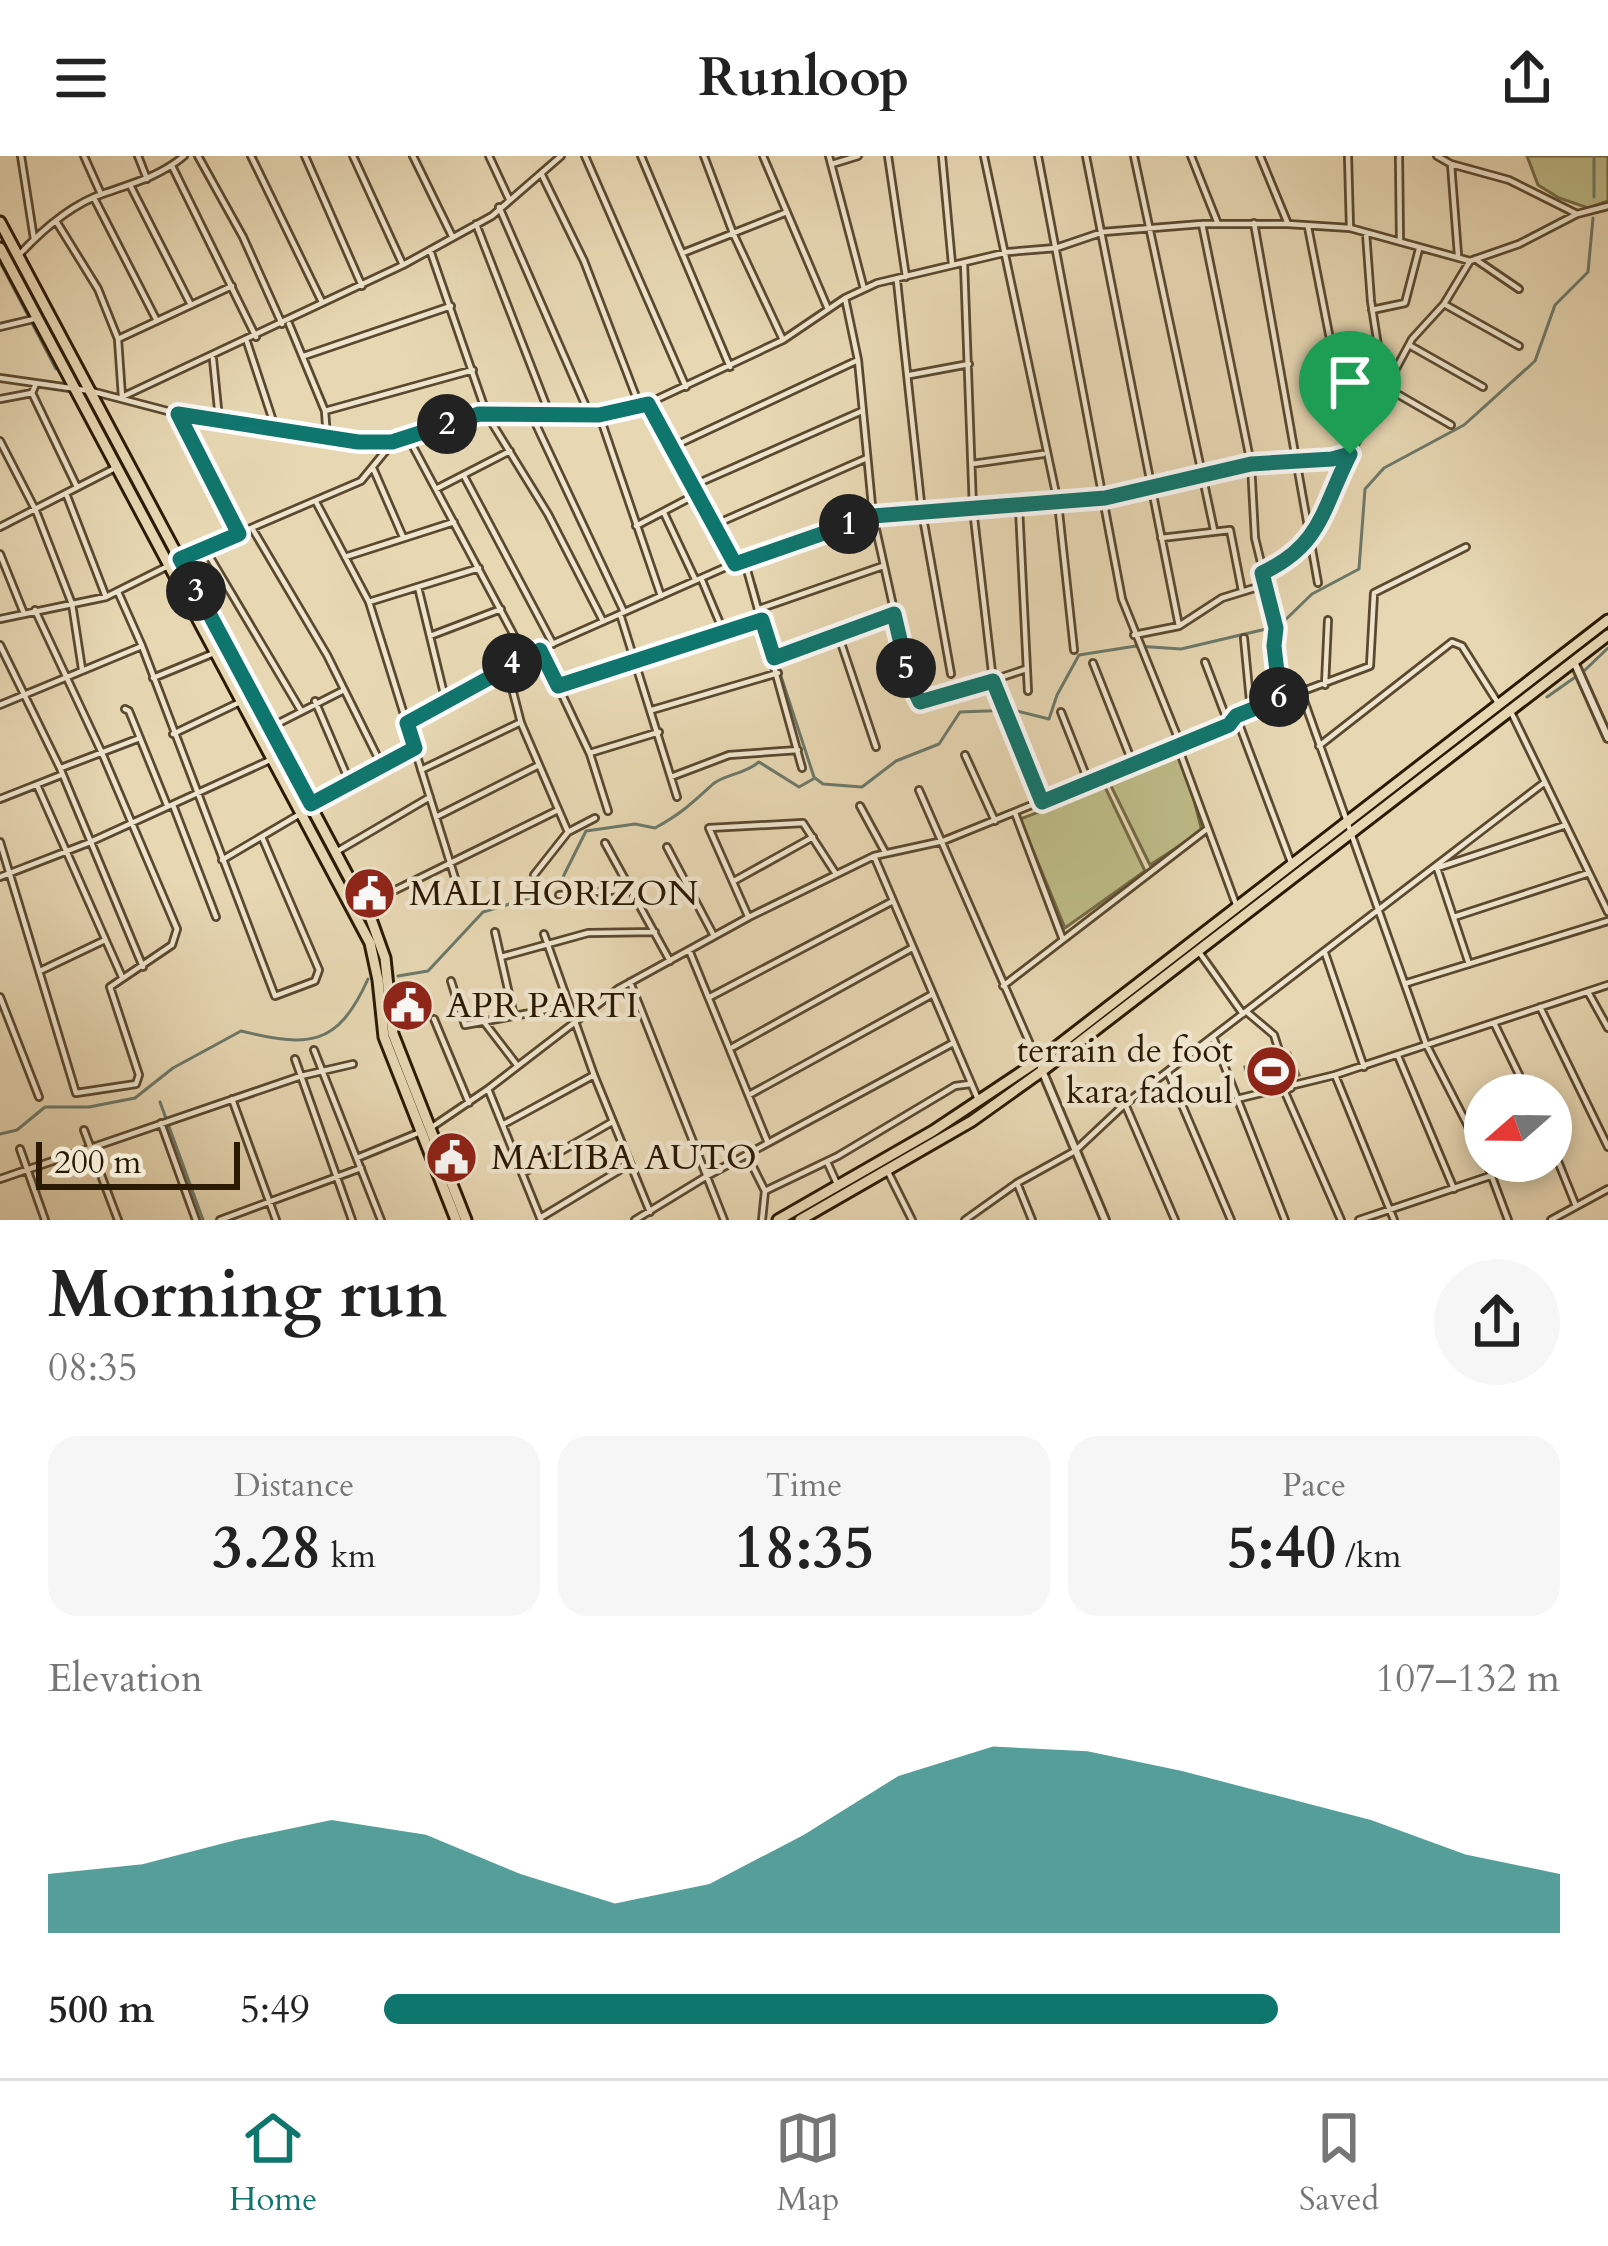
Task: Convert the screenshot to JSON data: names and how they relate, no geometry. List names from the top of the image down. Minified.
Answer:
{"places":{"public building":["MALI HORIZON","APR PARTI","MALIBA AUTO"],"sports":["terrain de foot kara fadoul"]},"scale_bar":"200 m","north":"left","page":{"header":"Runloop","pins":["2","1","3","4","5","6"],"scale":"200 m","heading":["Morning run","08:35"],"stats":[["Distance","3.28 km"],["Time","18:35"],["Pace","5:40 /km"]],"chart":["Elevation","107–132 m"],"list":[{"name":"500 m","note":"5:49"}],"tabs":["Home","Map","Saved"]}}
